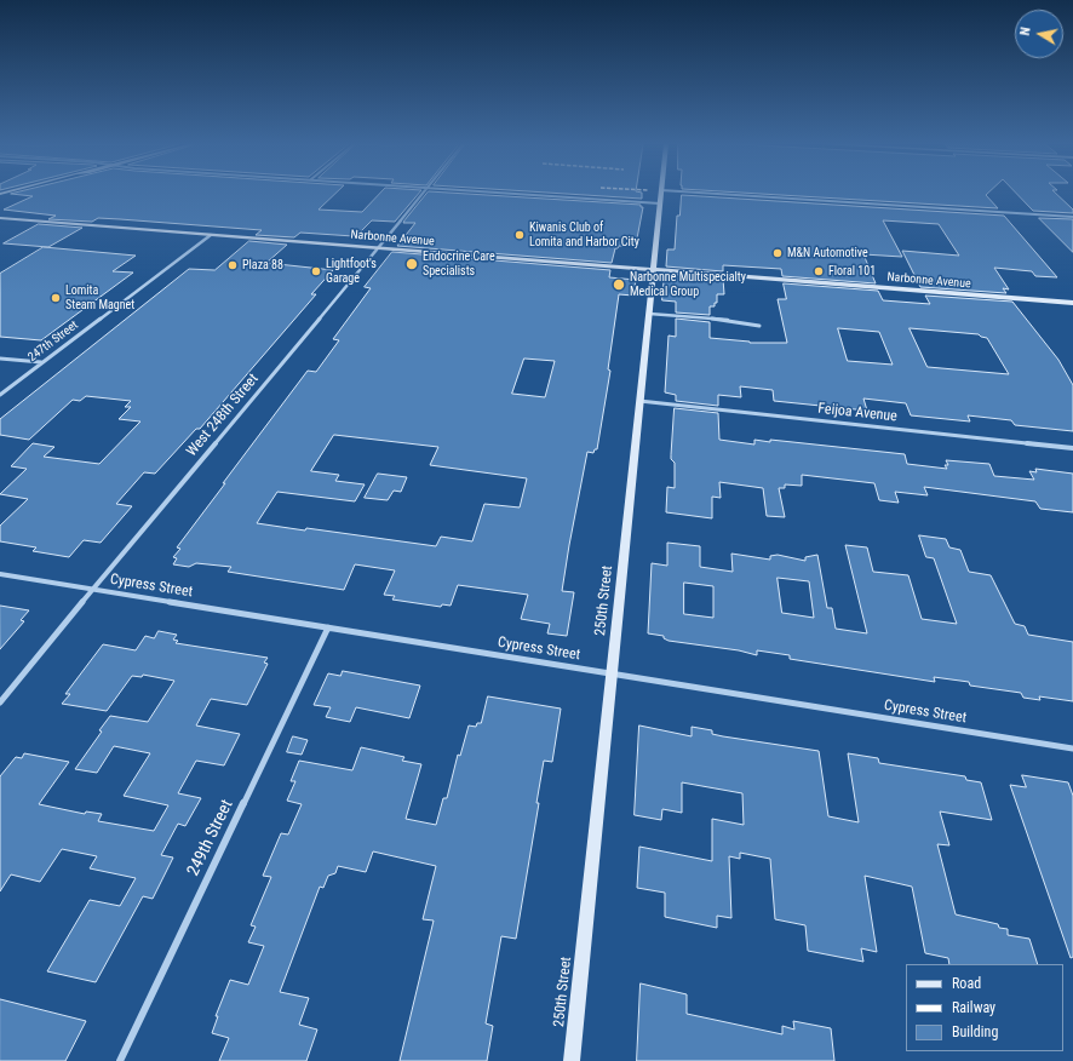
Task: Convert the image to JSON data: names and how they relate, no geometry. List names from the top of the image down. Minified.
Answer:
{"streets":{"main road":["Narbonne Avenue","250th Street"],"street":["247th Street","Feijoa Avenue","West 248th Street","Cypress Street","249th Street"]},"crossings":[["Narbonne Avenue","247th Street"],["Narbonne Avenue","West 248th Street"],["Narbonne Avenue","250th Street"],["Feijoa Avenue","250th Street"],["West 248th Street","Cypress Street"],["Cypress Street","250th Street"],["Cypress Street","249th Street"]],"places":["Kiwanis Club of Lomita and Harbor City","M&N Automotive","Endocrine Care Specialists","Plaza 88","Lightfoot's Garage","Floral 101","Narbonne Multispecialty Medical Group","Lomita Steam Magnet"],"legend":["Road","Railway","Building"],"north":"left"}
